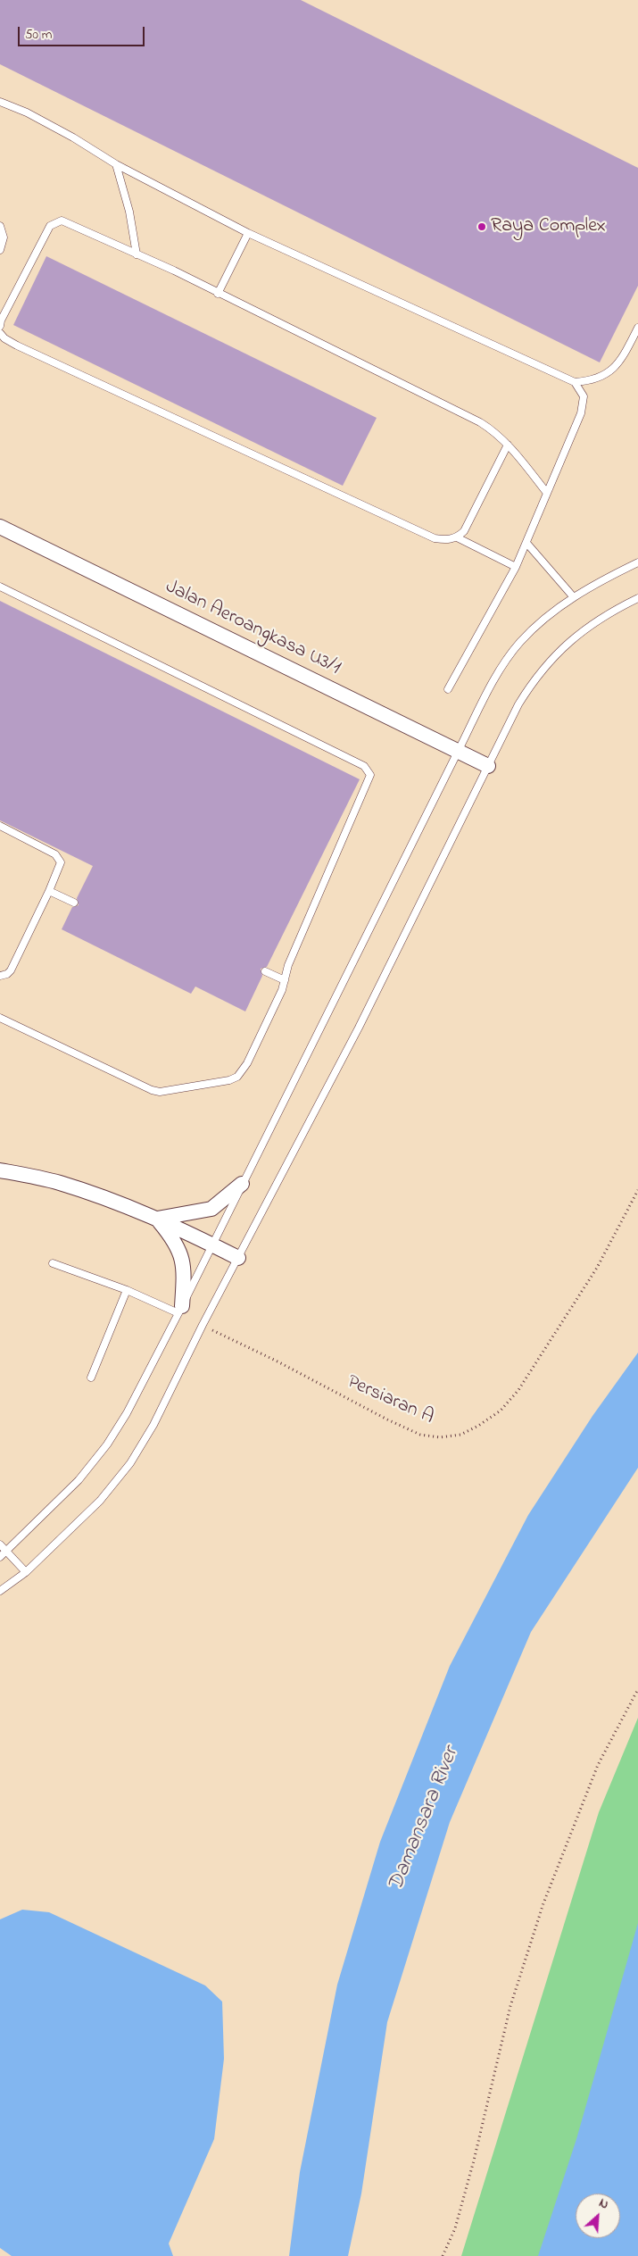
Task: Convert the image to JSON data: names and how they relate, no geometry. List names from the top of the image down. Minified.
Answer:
{"streets":{"street":["Jalan Aeroangkasa U3/1"],"path":["Persiaran A"]},"water":["Damansara River"],"places":["Raya Complex"],"scale_bar":"50 m","north":"top right"}
